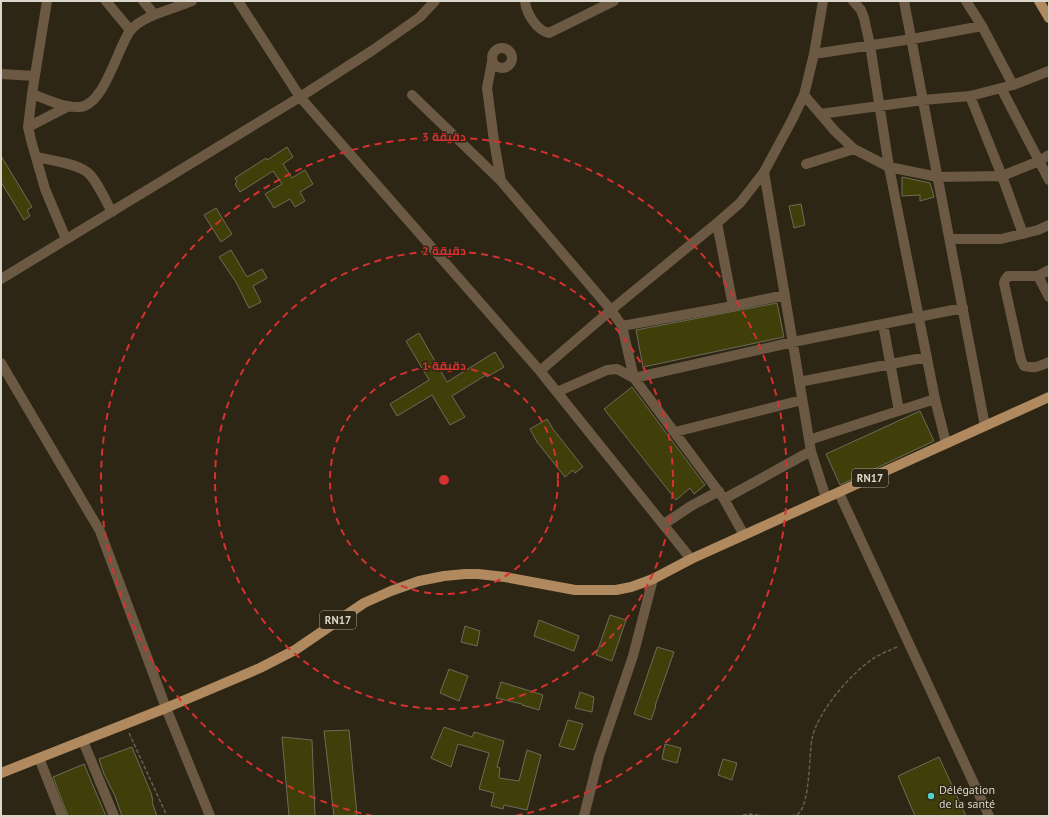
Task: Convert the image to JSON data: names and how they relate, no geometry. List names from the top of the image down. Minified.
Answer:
{"streets":{"main road":["RN17"]},"places":["Délégation de la santé"],"rings":["3 دقيقة","2 دقيقة","1 دقيقة"]}
